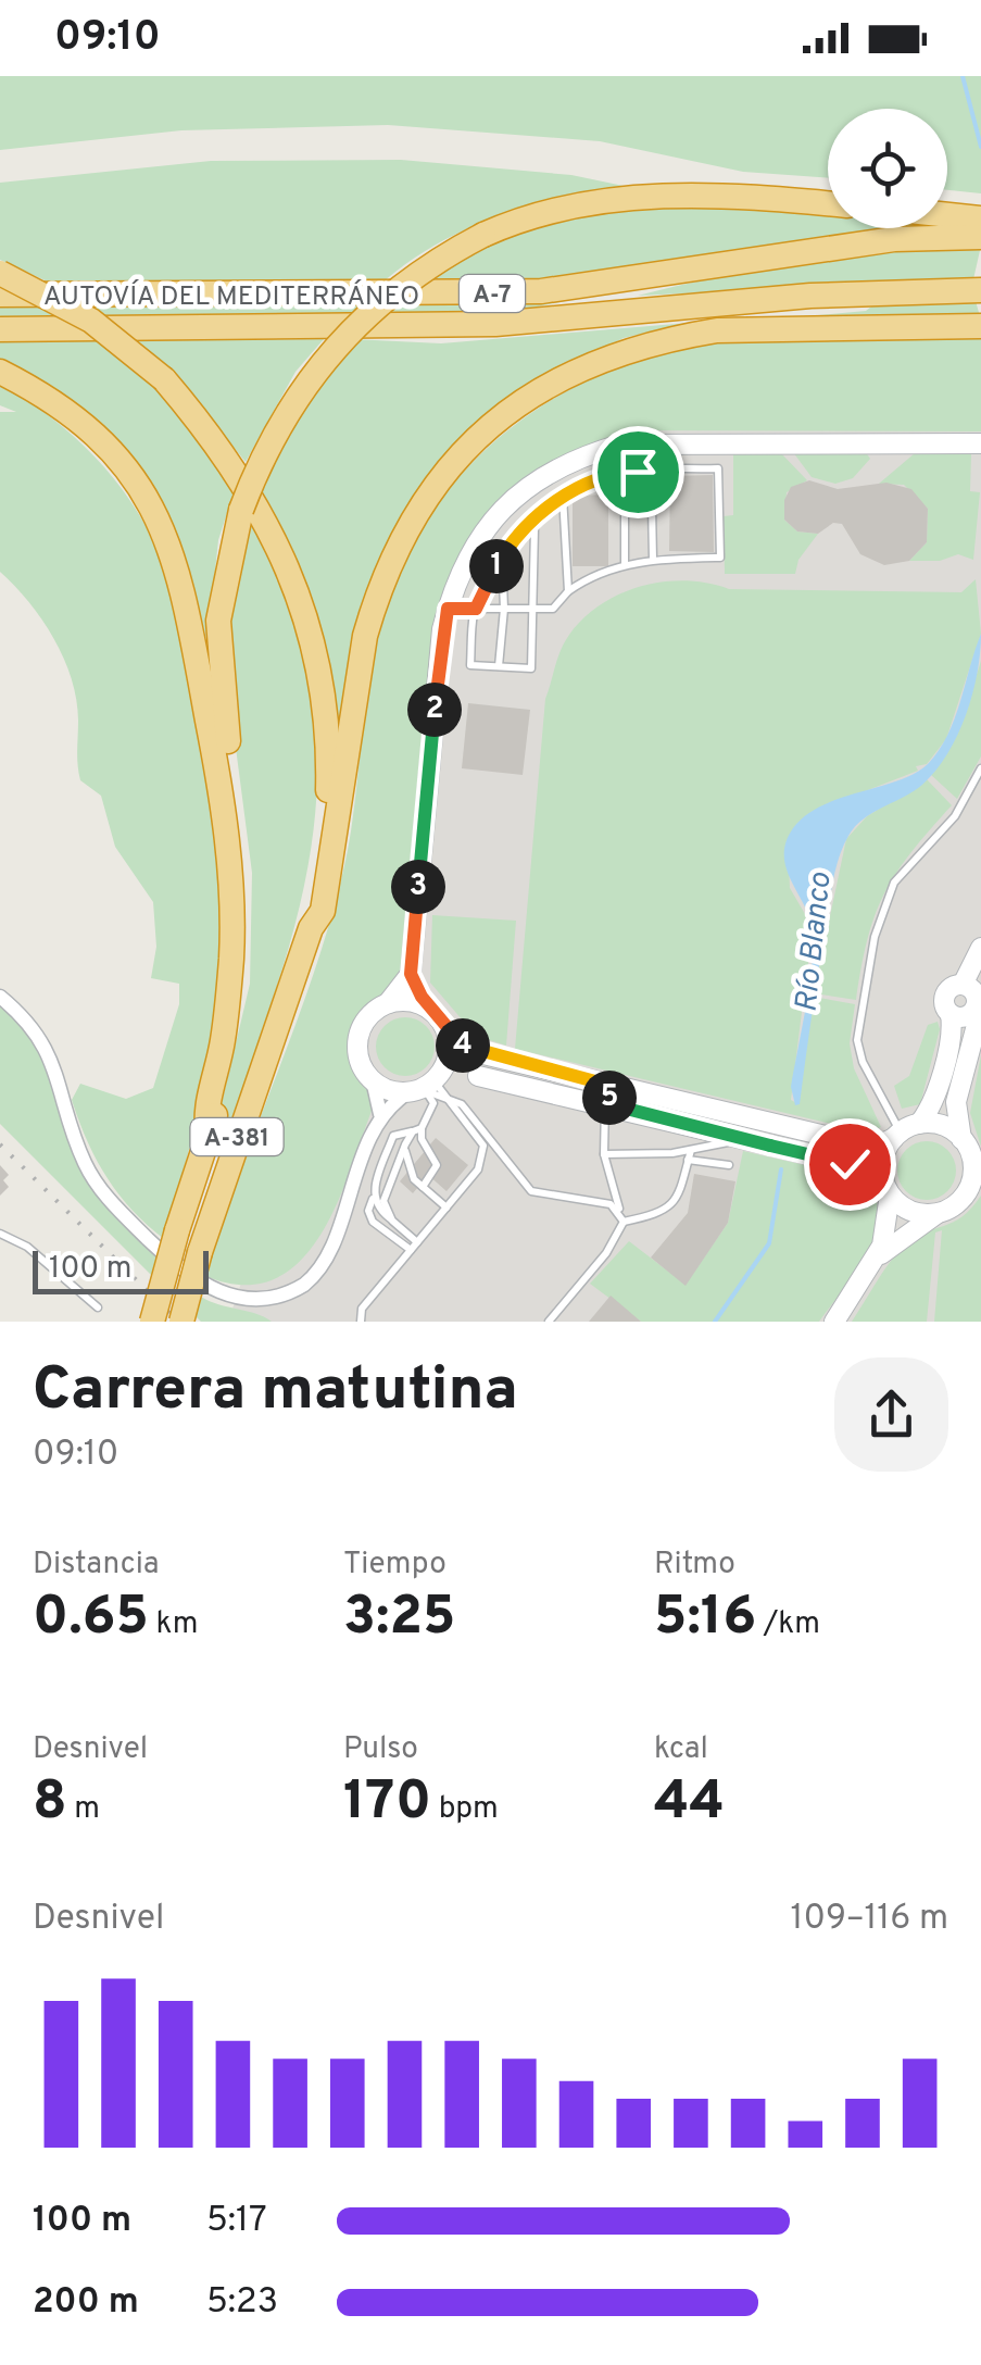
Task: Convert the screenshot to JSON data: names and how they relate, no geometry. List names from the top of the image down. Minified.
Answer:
{"streets":{"highway":["A-7","AUTOVÍA DEL MEDITERRÁNEO","A-381"]},"water":["Río Blanco"],"scale_bar":"100 m","page":{"status":"09:10","pins":["1","2","3","4","5"],"scale":"100 m","heading":["Carrera matutina","09:10"],"stats":[["Distancia","0.65 km"],["Tiempo","3:25"],["Ritmo","5:16 /km"],["Desnivel","8 m"],["Pulso","170 bpm"],["kcal","44"]],"chart":["Desnivel","109–116 m"],"list":[{"name":"100 m","note":"5:17"},{"name":"200 m","note":"5:23"}]}}
